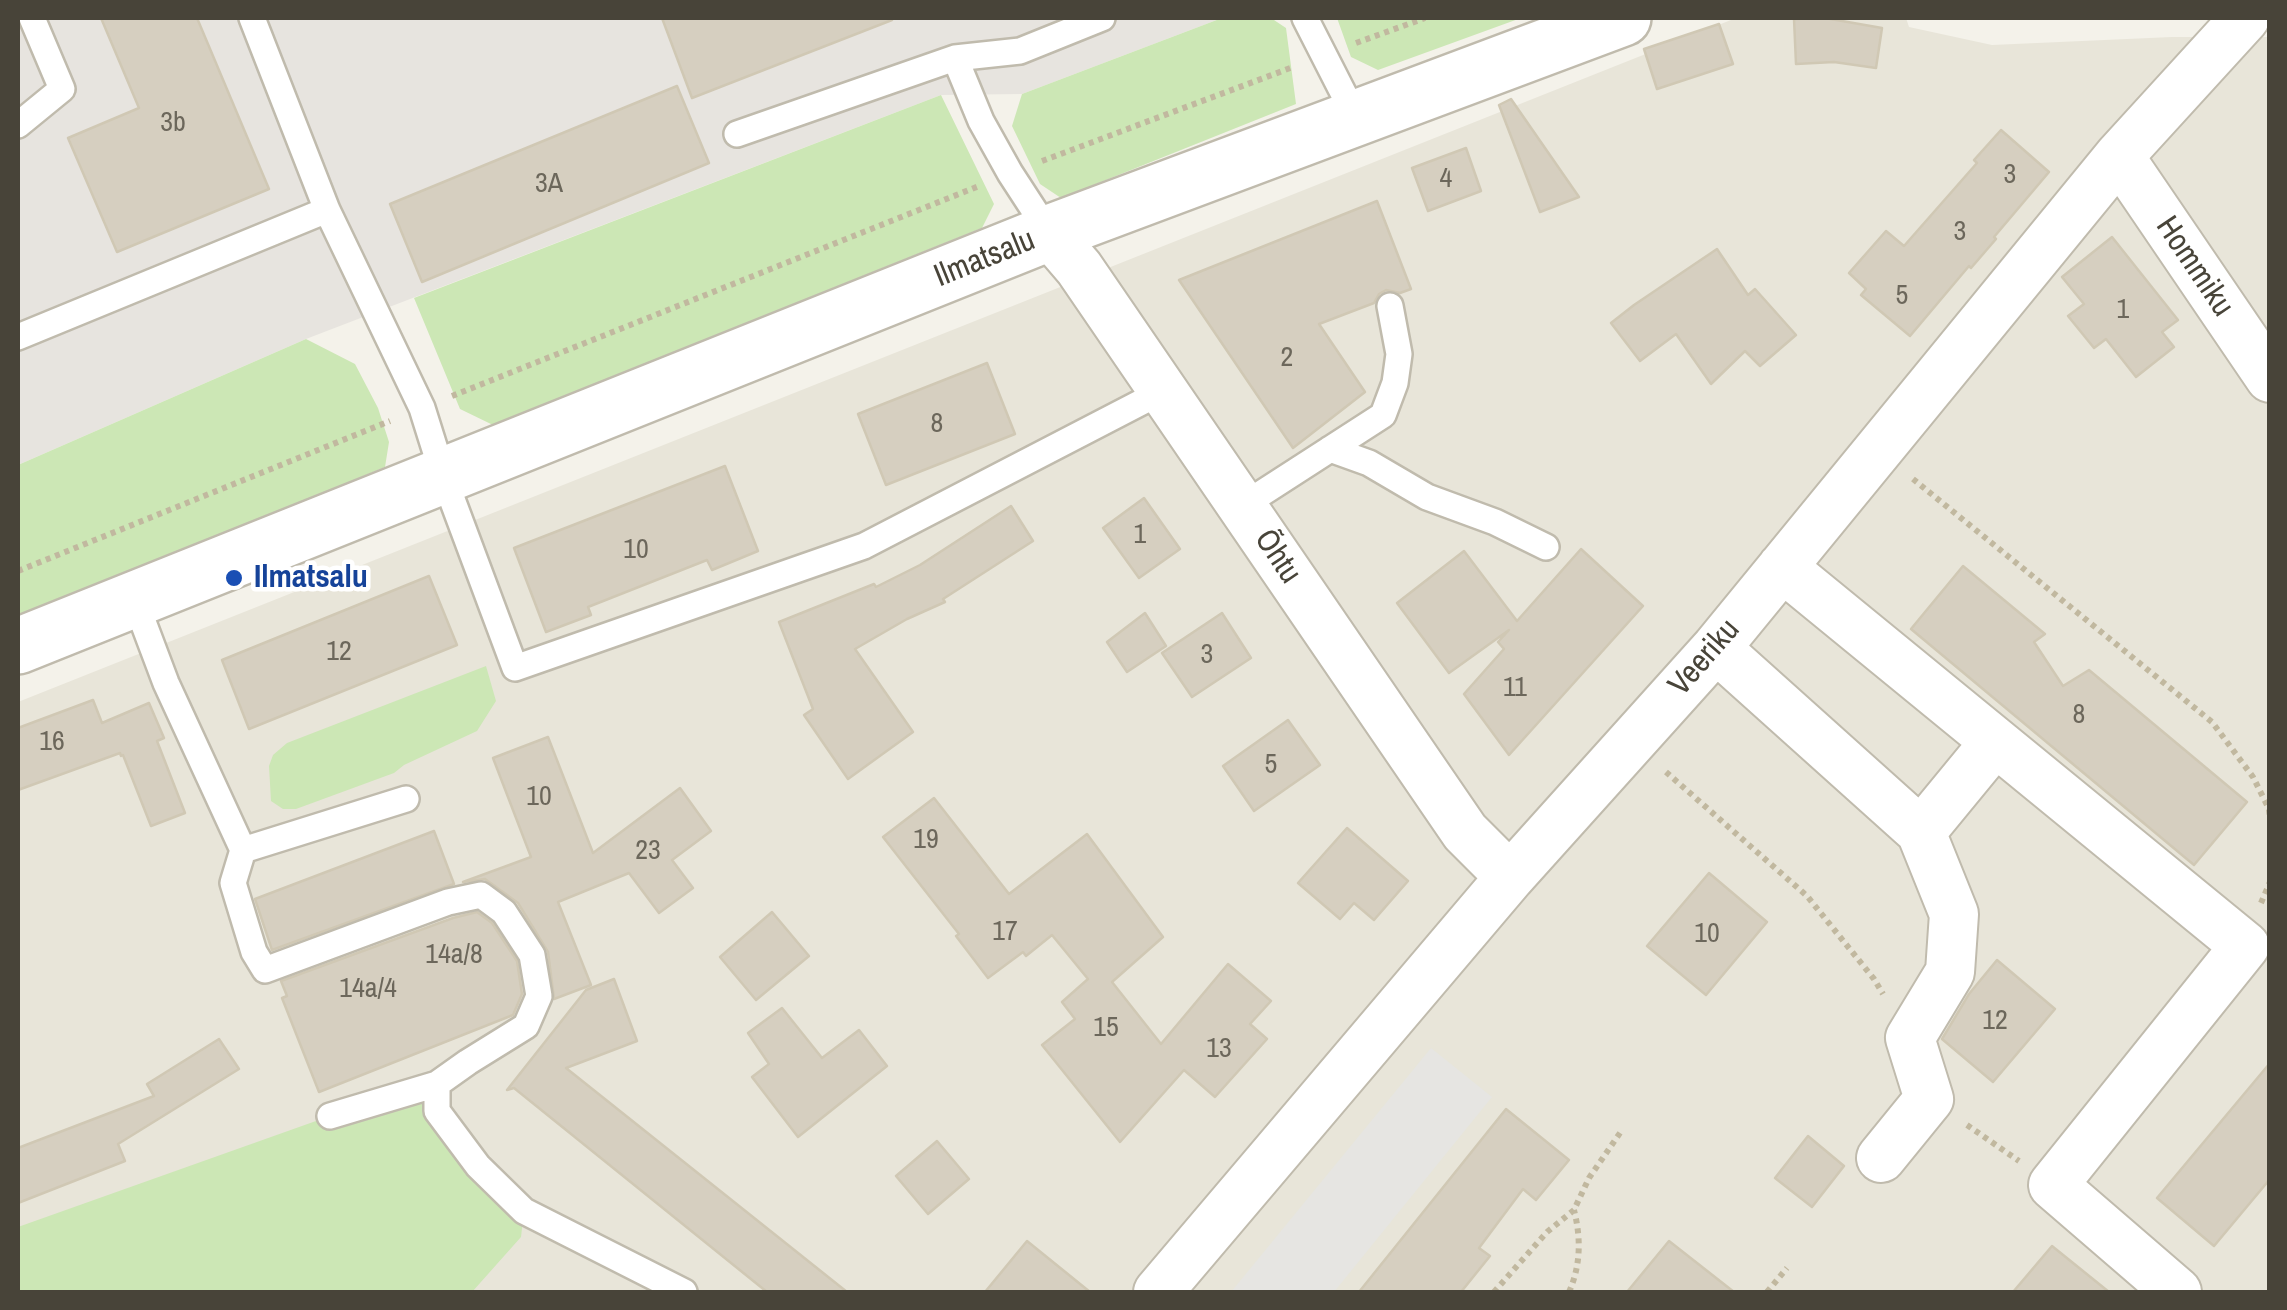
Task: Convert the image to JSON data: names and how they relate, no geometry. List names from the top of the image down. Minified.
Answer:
{"streets":{"street":["Ilmatsalu","Hommiku","Õhtu","Veeriku"]},"crossings":[["Ilmatsalu","Õhtu"],["Hommiku","Veeriku"],["Õhtu","Veeriku"]],"places":["Ilmatsalu"],"house_numbers":["3b","3","4","3A","3","5","1","2","8","1","10","12","3","11","8","16","5","10","19","23","17","10","14a/8","14a/4","12","15","13"]}
